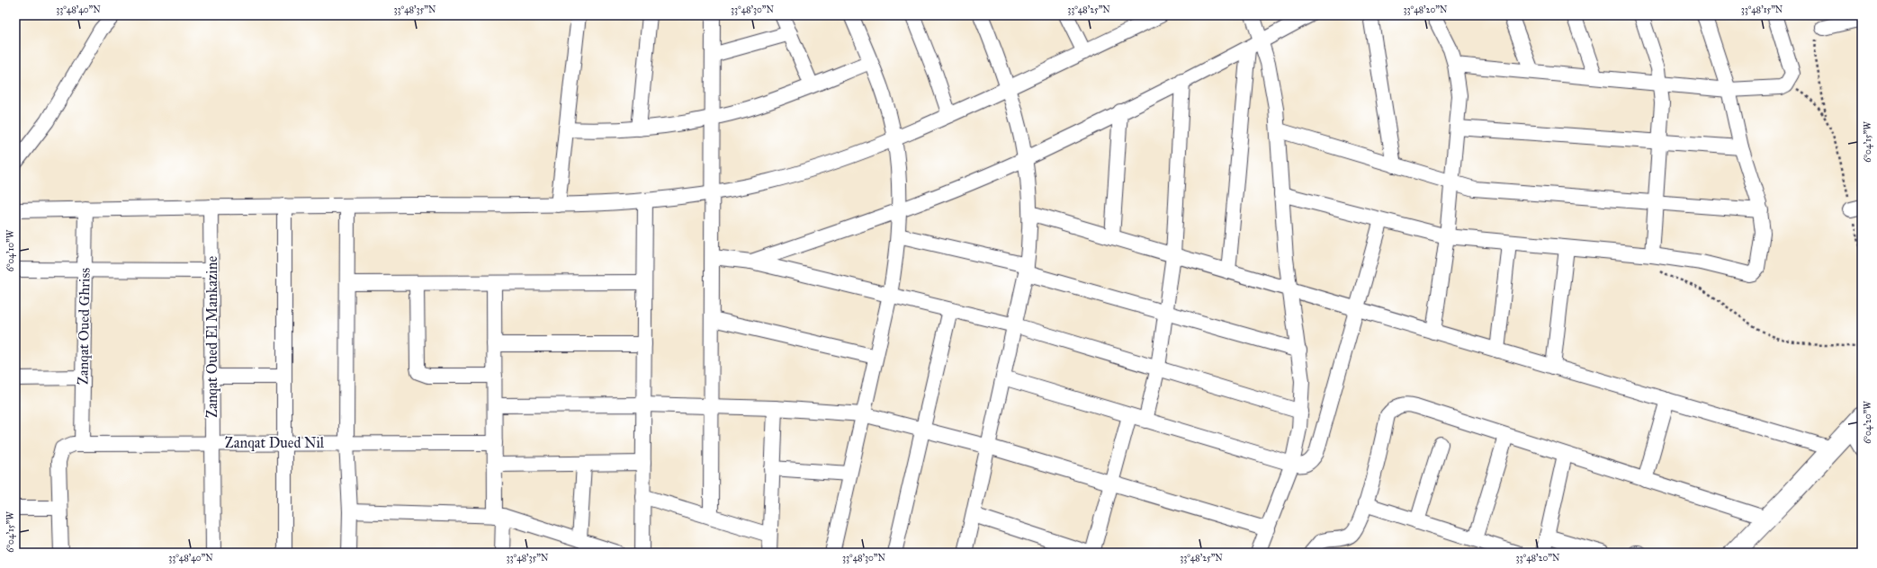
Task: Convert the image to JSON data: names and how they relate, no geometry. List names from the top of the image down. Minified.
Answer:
{"streets":{"street":["Zanqat Oued Ghriss","Zanqat Oued El Mankazine","Zanqat Dued Nil"]},"crossings":[["Zanqat Oued Ghriss","Zanqat Dued Nil"],["Zanqat Oued El Mankazine","Zanqat Dued Nil"]],"coordinates":["33°48'40\"N","33°48'35\"N","33°48'30\"N","33°48'25\"N","33°48'20\"N","33°48'15\"N","6°04'15\"W","6°04'10\"W","6°04'20\"W"]}
